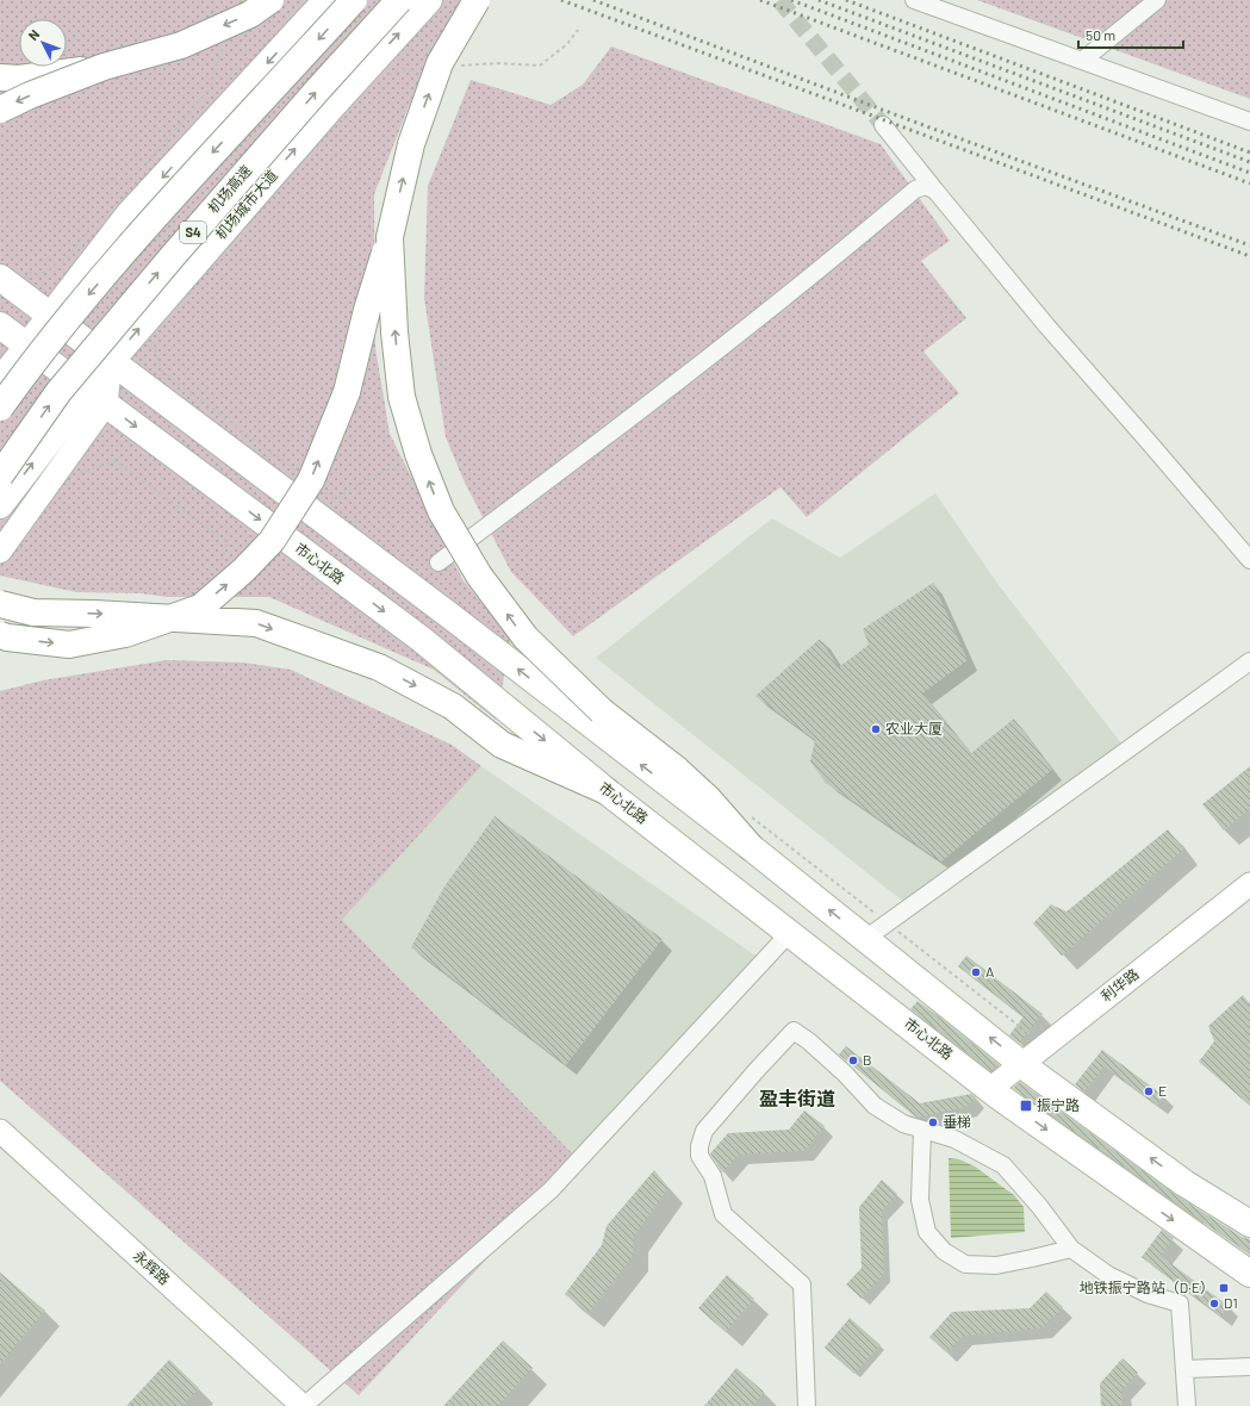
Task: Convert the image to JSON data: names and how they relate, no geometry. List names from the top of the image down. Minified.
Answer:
{"streets":{"main road":["机场高速","机场城市大道","S4","市心北路"],"street":["利华路","永辉路"]},"crossings":[["机场城市大道","市心北路"],["市心北路","利华路"]],"districts":["盈丰街道"],"places":{"other":["农业大厦","A","B","E","垂梯","D1"],"transit":["振宁路","地铁振宁路站（D·E）"]},"scale_bar":"50 m","north":"top left"}
